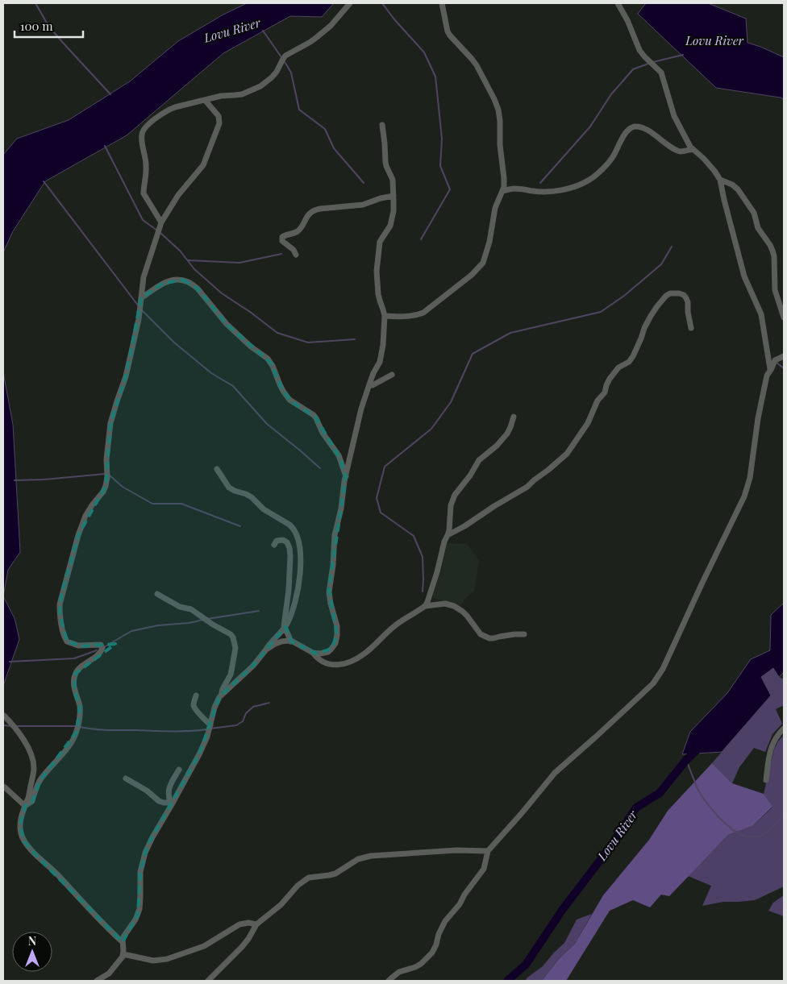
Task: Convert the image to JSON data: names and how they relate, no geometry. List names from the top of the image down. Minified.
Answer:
{"water":["Lovu River"],"scale_bar":"100 m","north":"top"}
